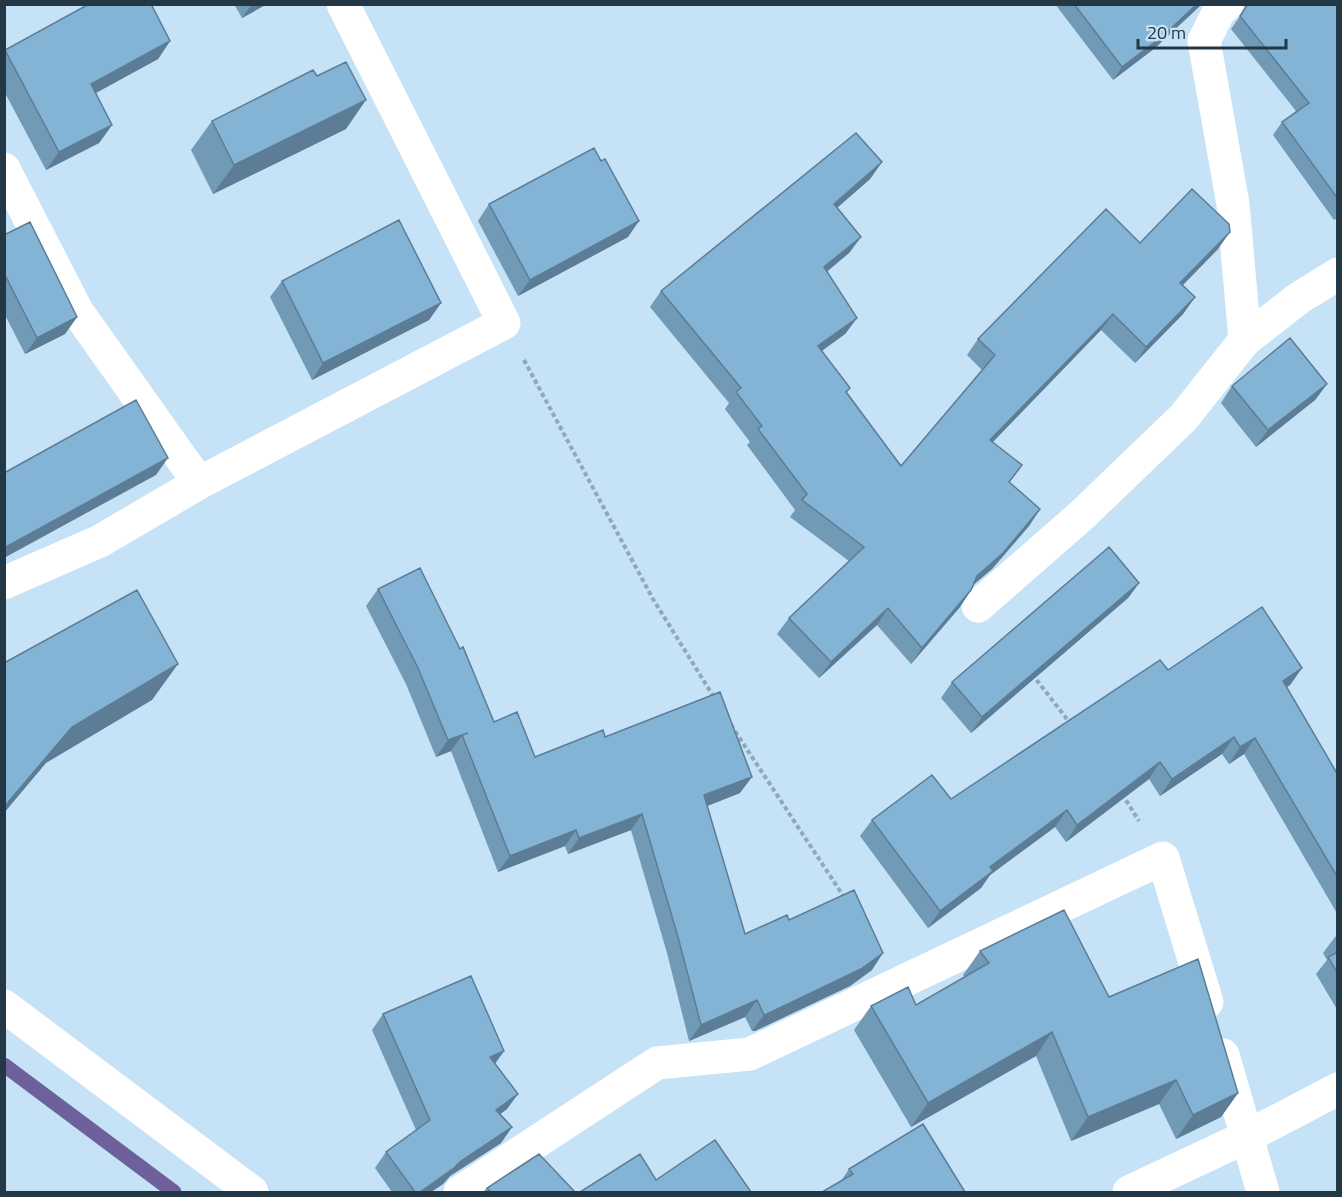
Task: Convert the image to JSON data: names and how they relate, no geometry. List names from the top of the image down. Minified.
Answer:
{"scale_bar":"20 m"}
